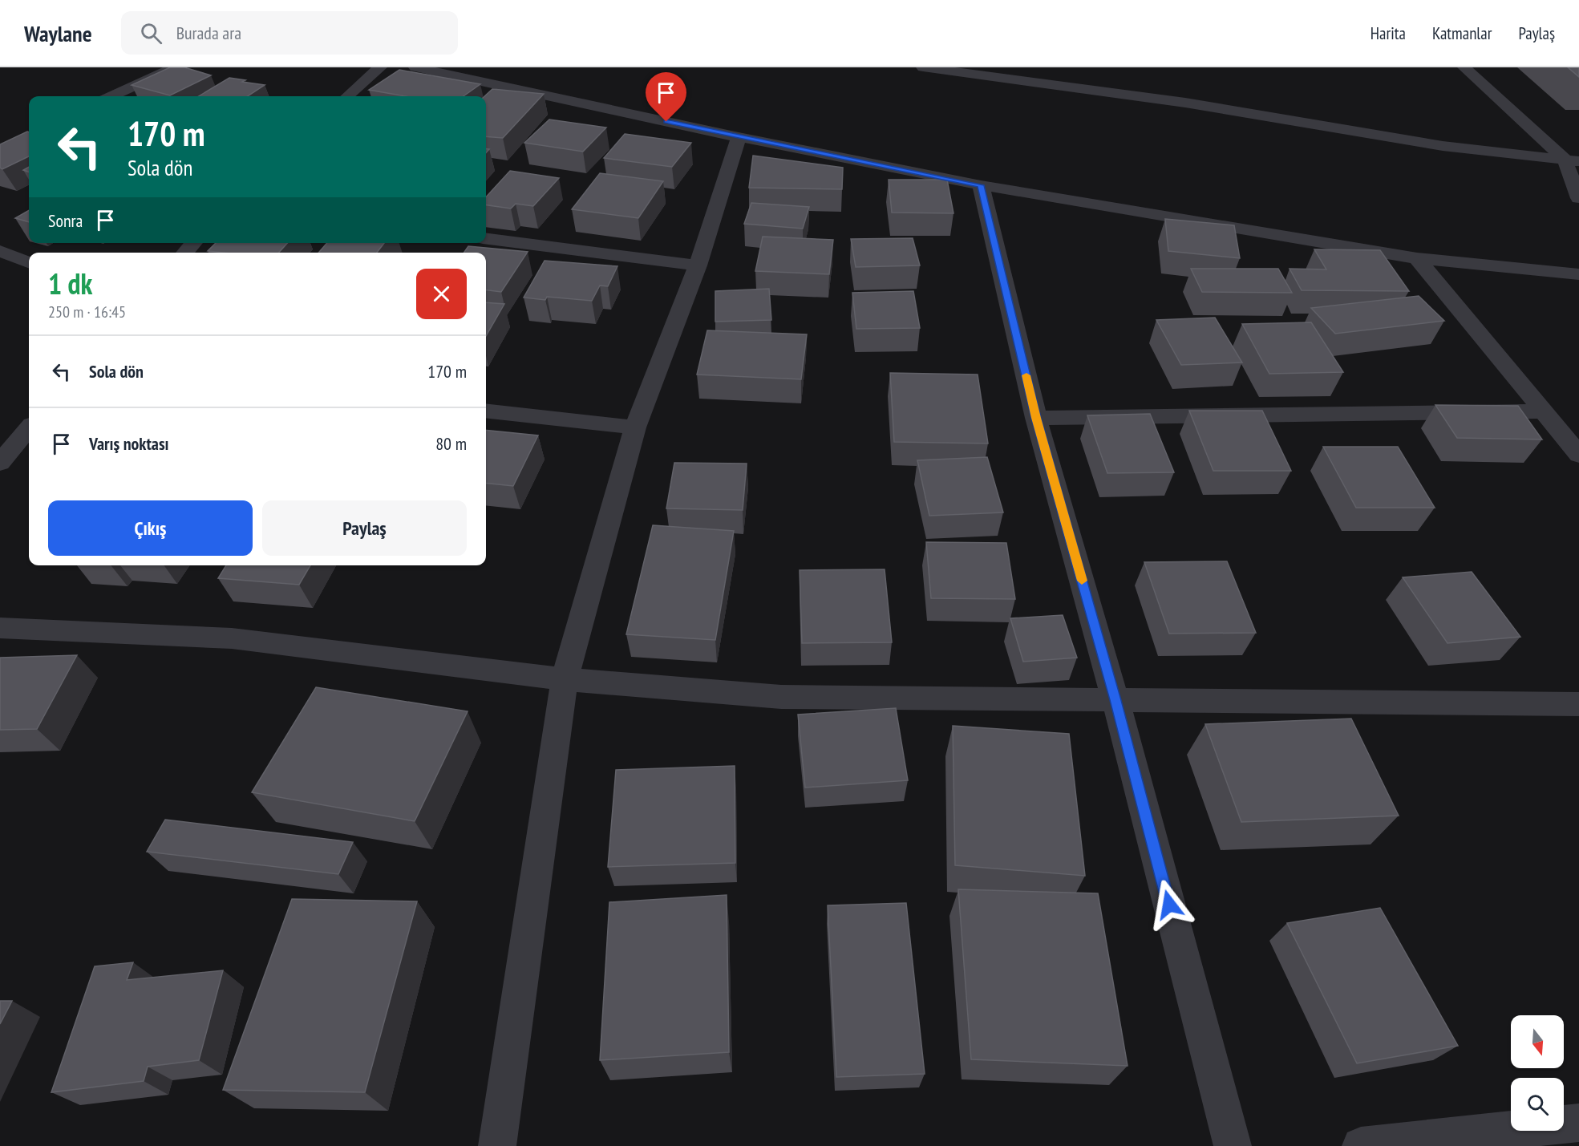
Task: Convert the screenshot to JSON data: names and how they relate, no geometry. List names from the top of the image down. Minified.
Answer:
{"north":"bottom","page":{"header":"Waylane","search":"Burada ara","nav":["Harita","Katmanlar","Paylaş"],"turn":["170 m","Sola dön"],"then":"Sonra","heading":["1 dk","250 m · 16:45"],"list":[{"name":"Sola dön","value":"170 m"},{"name":"Varış noktası","value":"80 m"}],"buttons":["Çıkış","Paylaş"]}}
